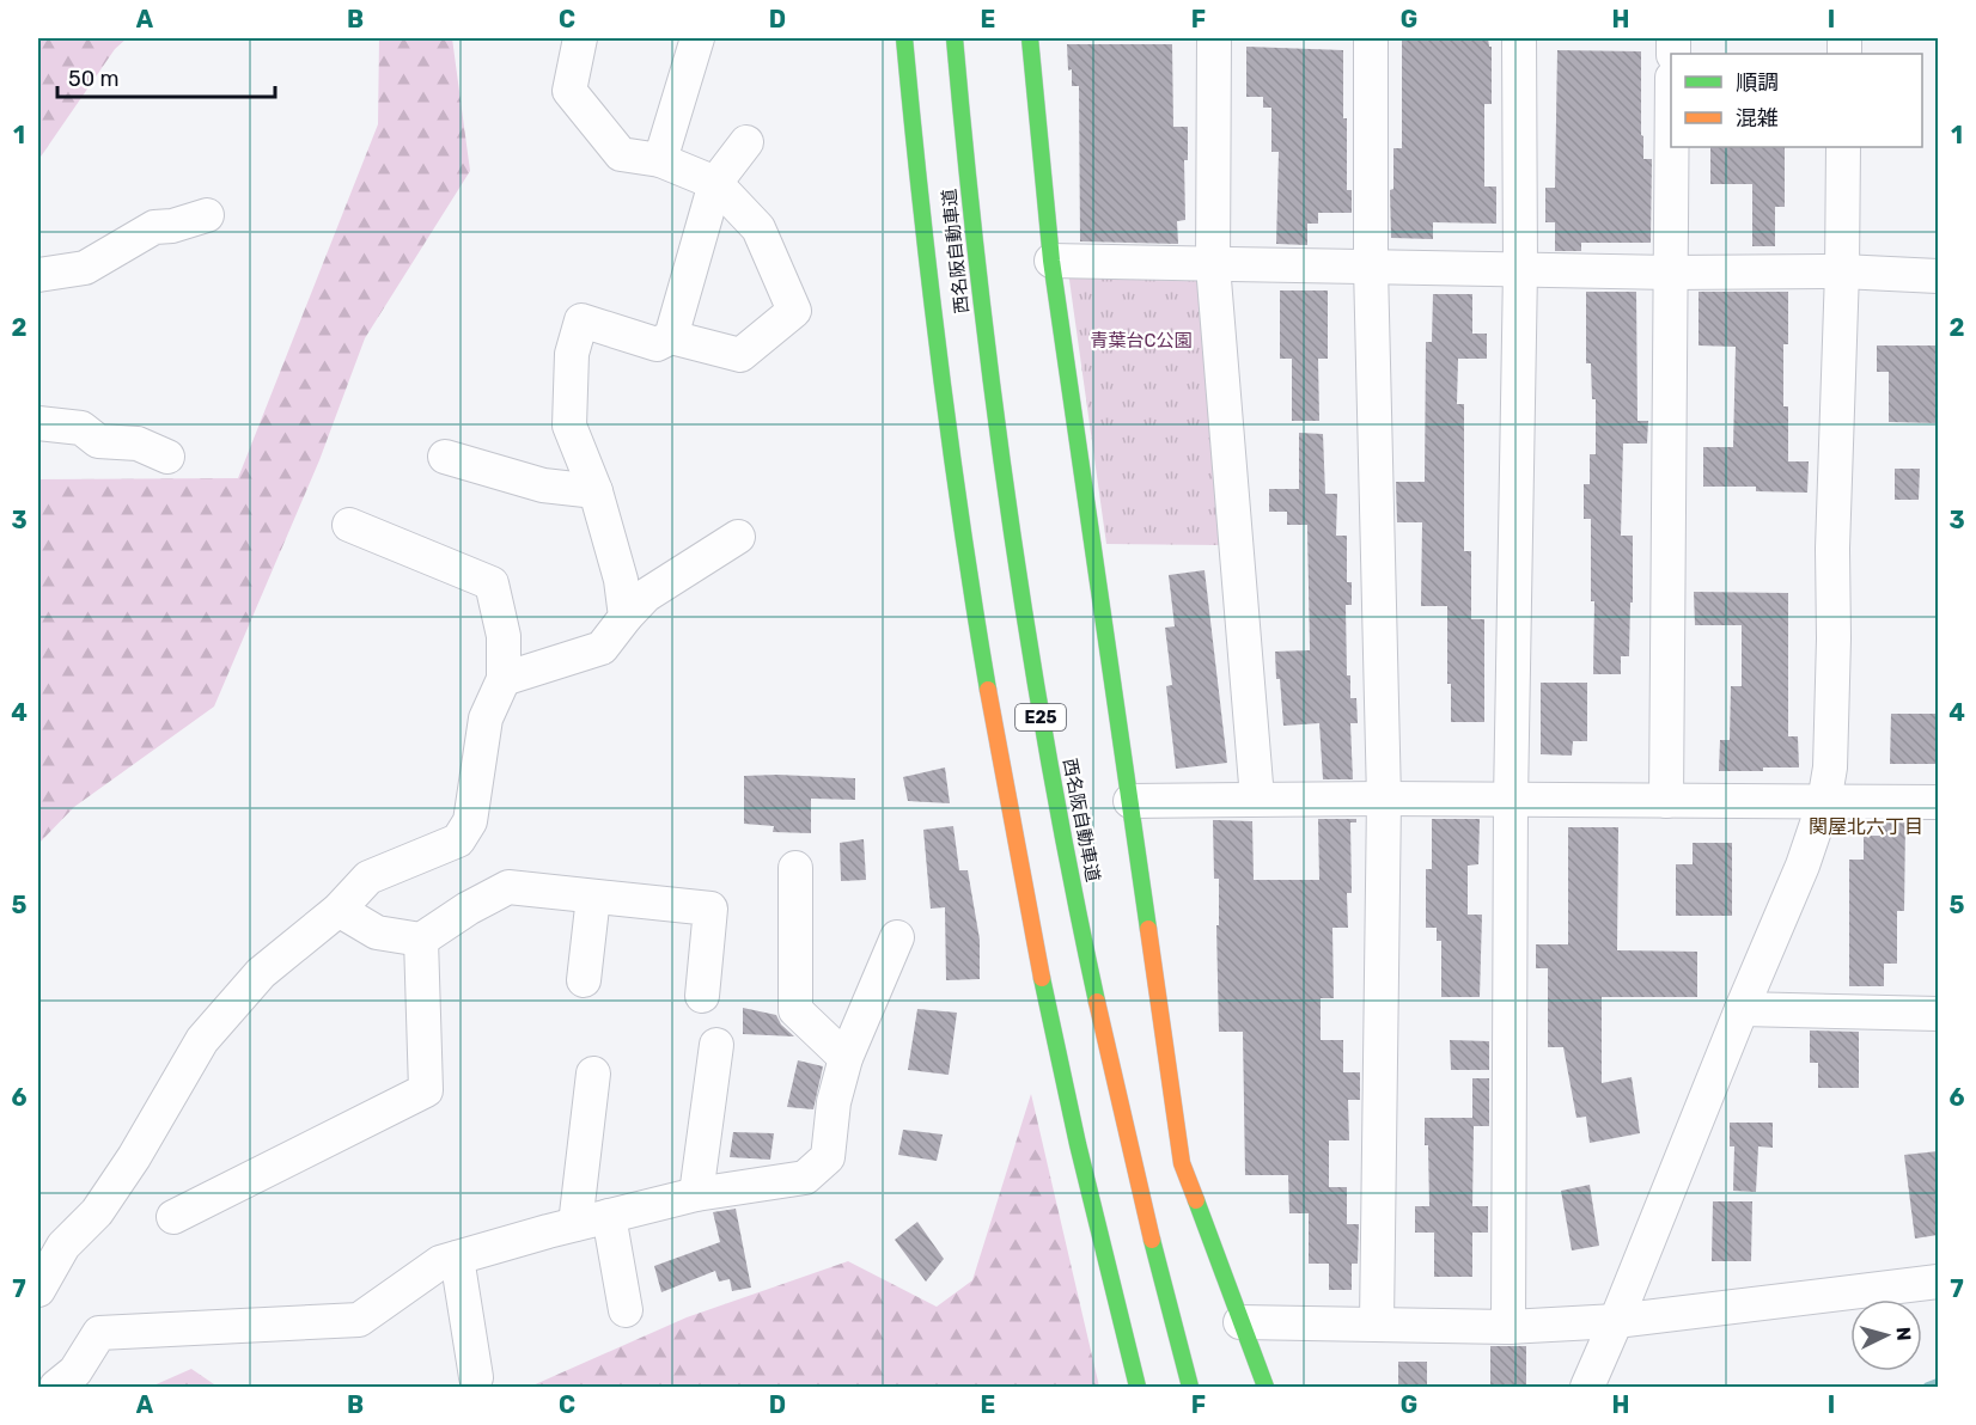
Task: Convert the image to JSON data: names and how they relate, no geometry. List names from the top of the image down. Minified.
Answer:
{"streets":{"main road":["西名阪自動車道","E25"]},"districts":["関屋北六丁目"],"parks":["青葉台C公園"],"legend":["順調","混雑"],"scale_bar":"50 m","north":"right","grid":{"columns":["A","B","C","D","E","F","G","H","I"],"rows":["1","2","3","4","5","6","7"]}}
